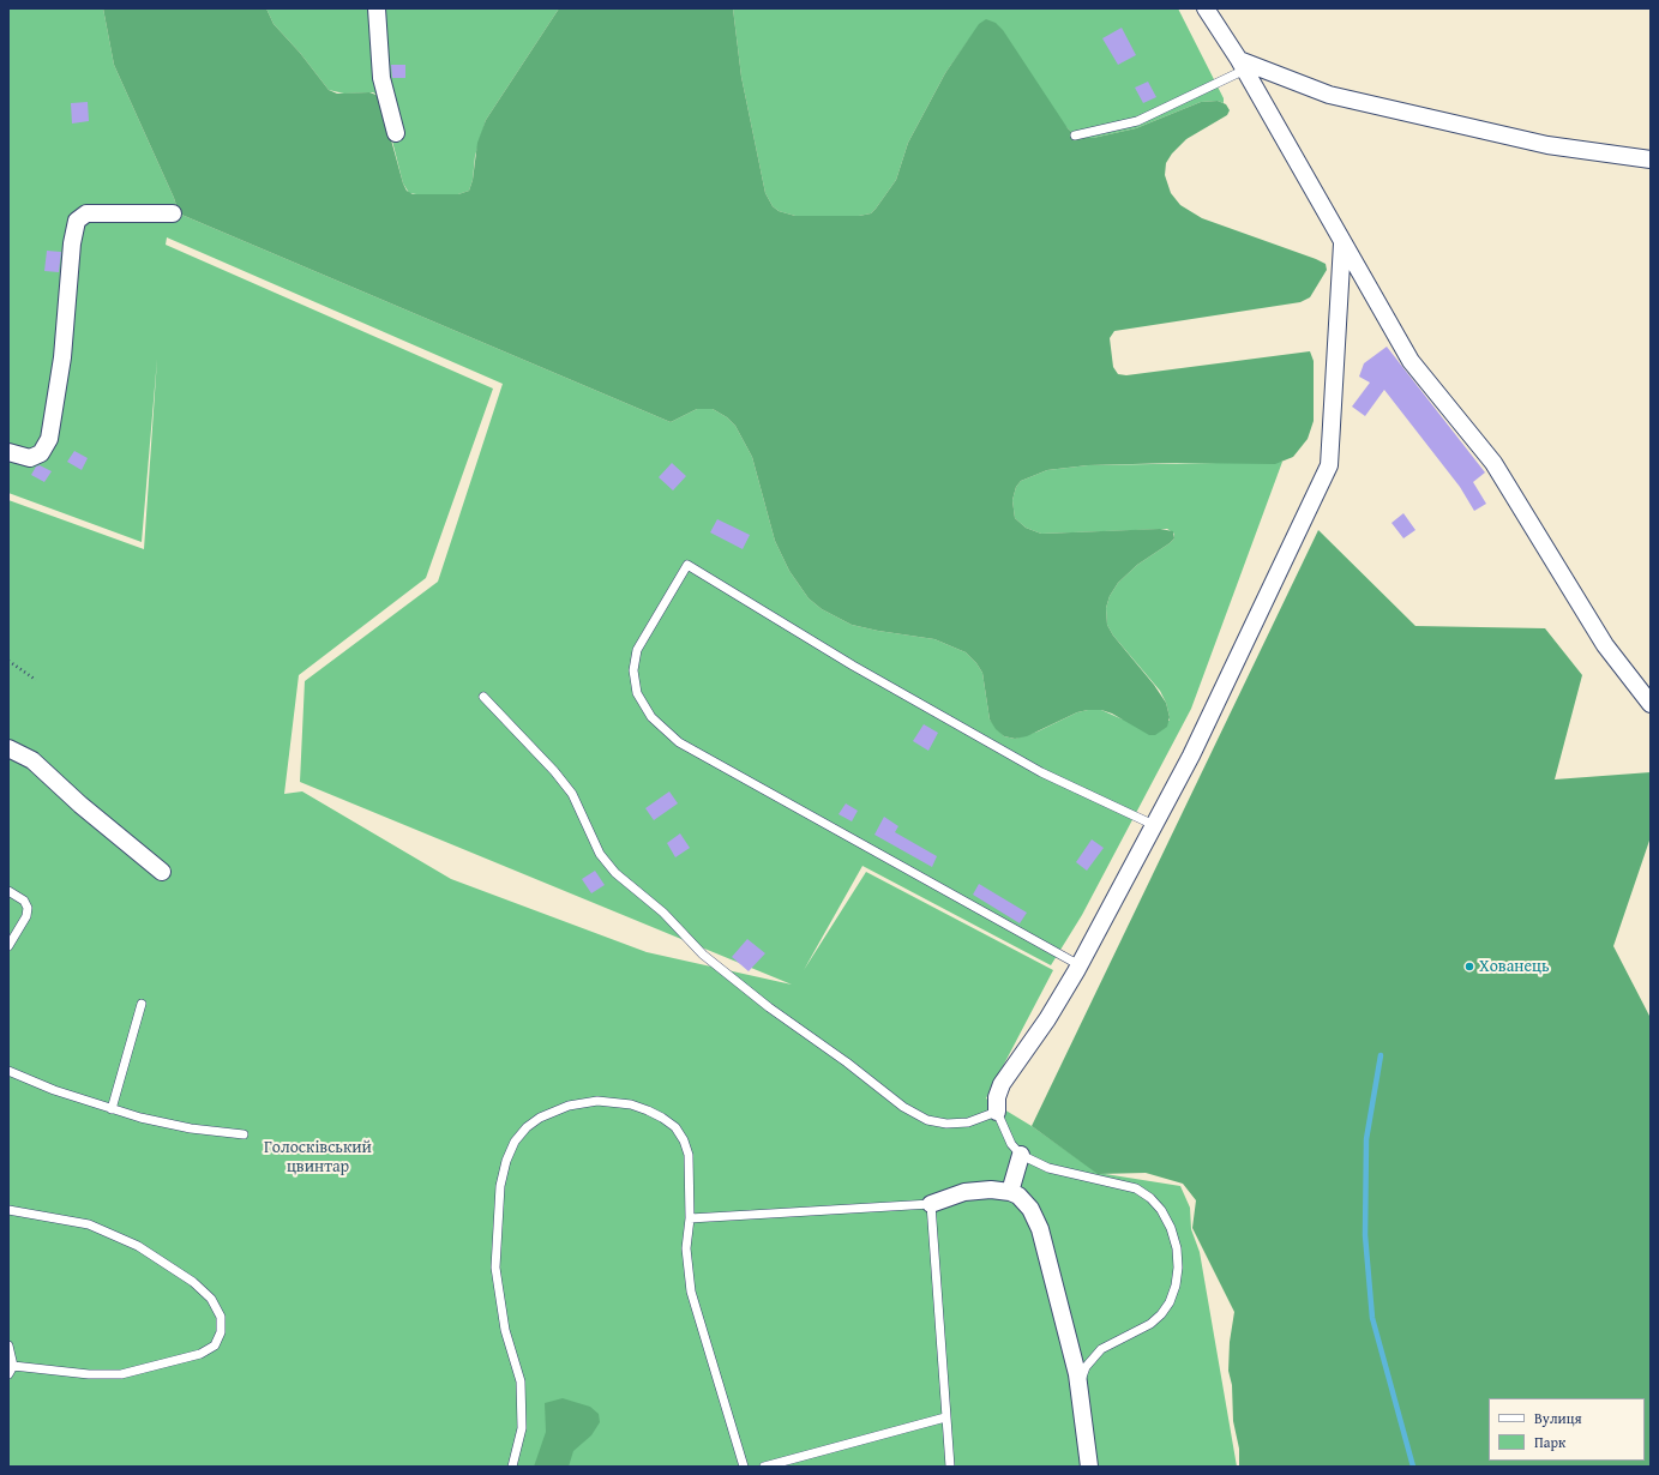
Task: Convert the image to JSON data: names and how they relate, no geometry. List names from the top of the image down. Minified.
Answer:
{"parks":["Голосківський цвинтар"],"places":["Хованець"],"legend":["Вулиця","Парк"]}
